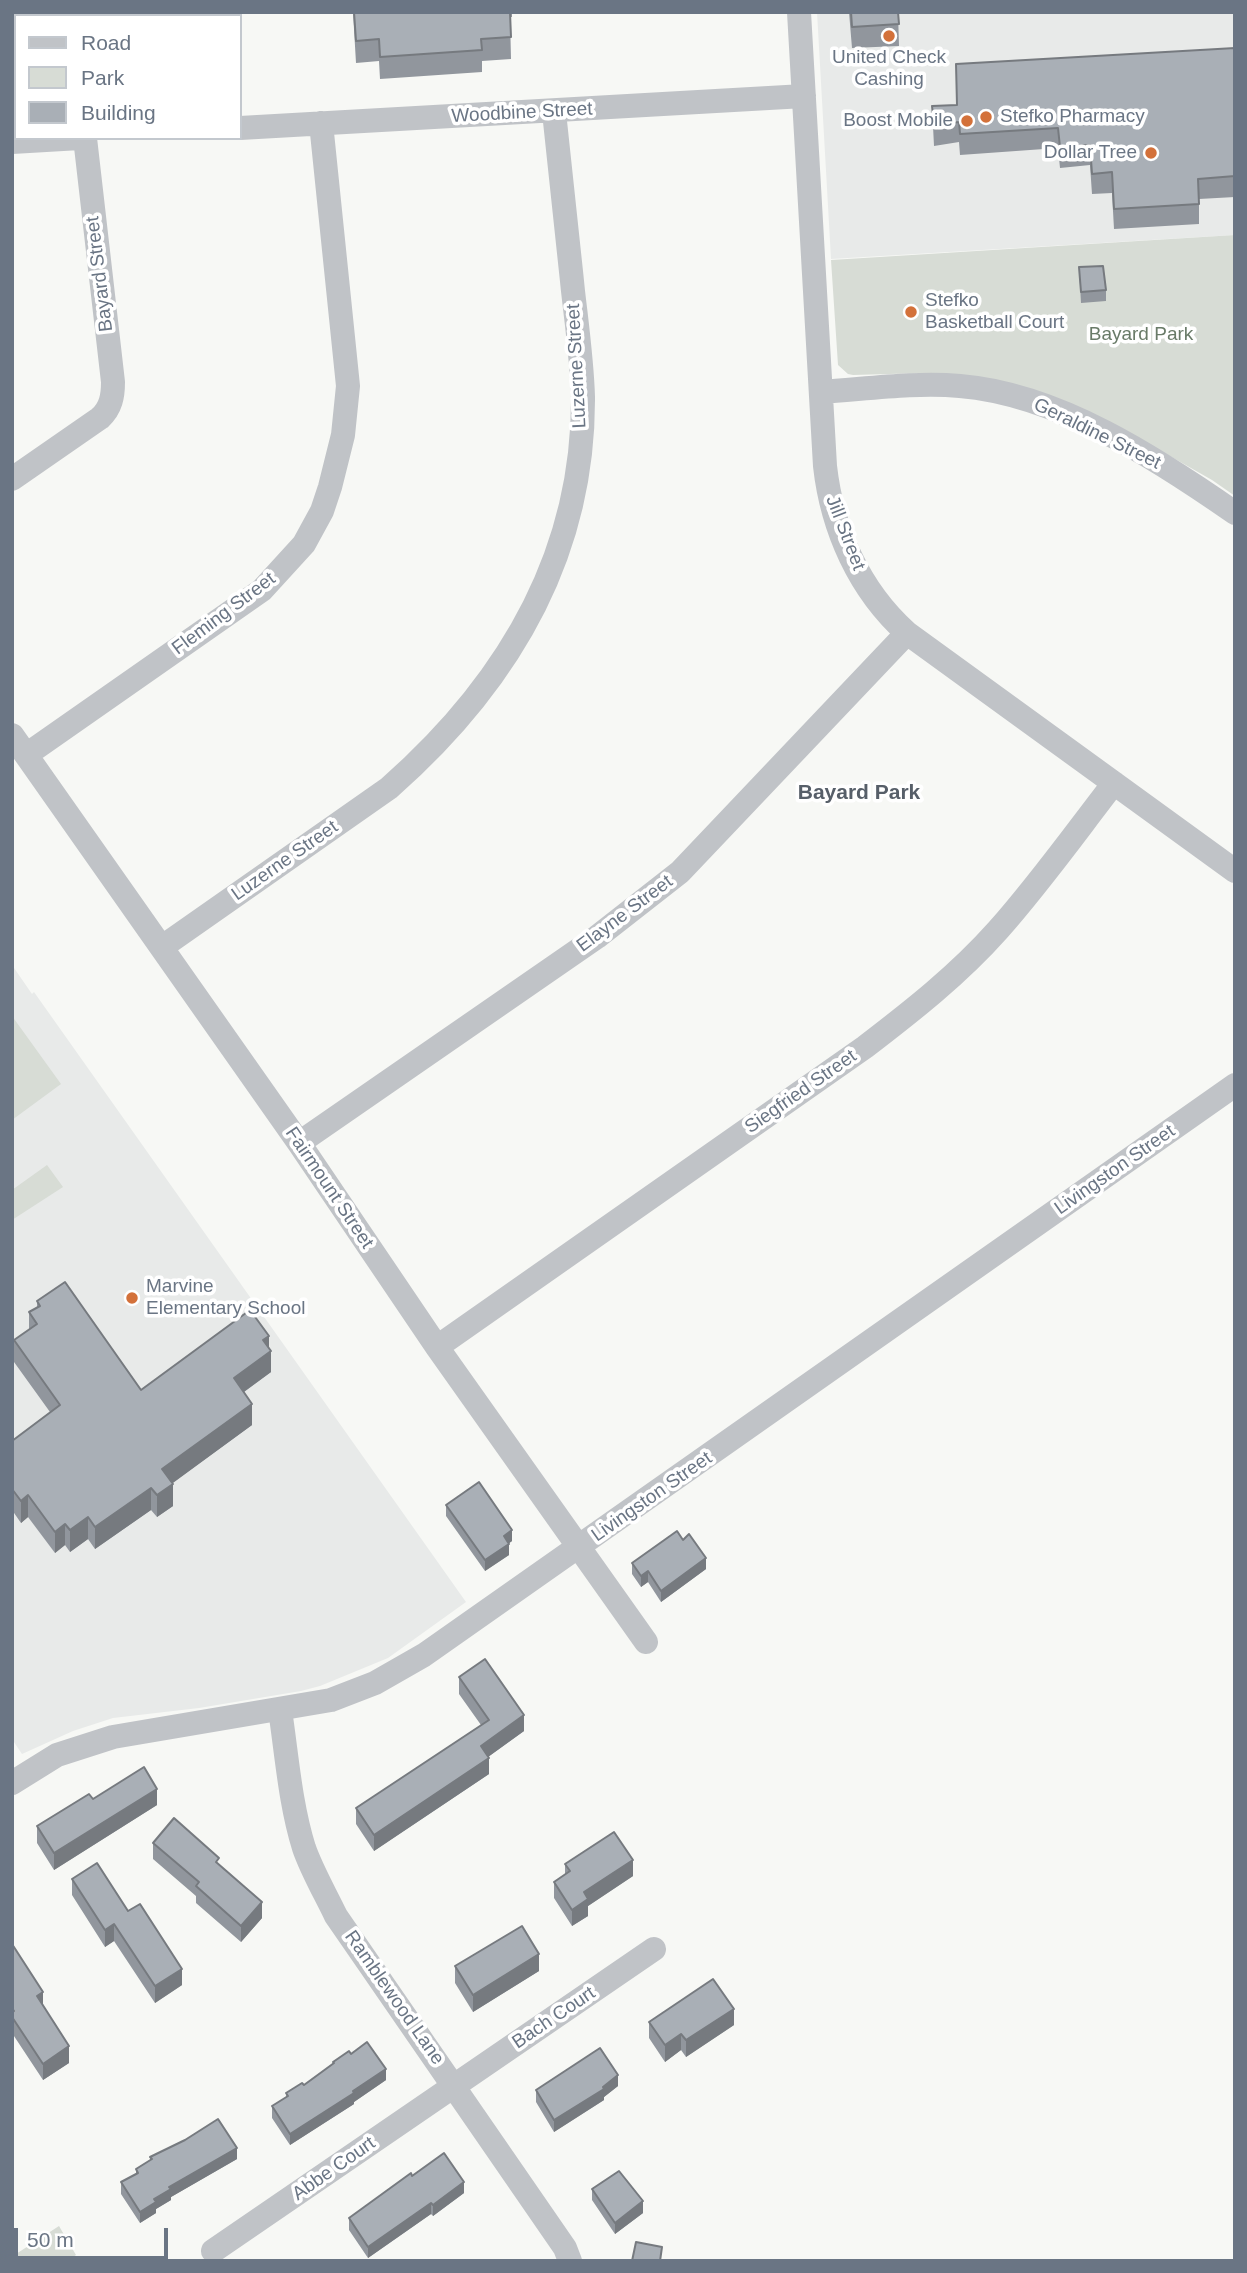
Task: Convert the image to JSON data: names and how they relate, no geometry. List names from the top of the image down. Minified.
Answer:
{"streets":{"street":["Woodbine Street","Bayard Street","Luzerne Street","Geraldine Street","Jill Street","Fleming Street","Elayne Street","Siegfried Street","Livingston Street","Fairmount Street","Ramblewood Lane","Bach Court","Abbe Court"]},"crossings":[["Woodbine Street","Luzerne Street"],["Woodbine Street","Jill Street"],["Woodbine Street","Fleming Street"],["Luzerne Street","Fairmount Street"],["Geraldine Street","Jill Street"],["Jill Street","Elayne Street"],["Jill Street","Siegfried Street"],["Fleming Street","Fairmount Street"],["Elayne Street","Fairmount Street"],["Siegfried Street","Fairmount Street"],["Livingston Street","Fairmount Street"],["Livingston Street","Ramblewood Lane"],["Ramblewood Lane","Bach Court"],["Ramblewood Lane","Abbe Court"],["Bach Court","Abbe Court"]],"districts":["Bayard Park"],"parks":["Bayard Park"],"places":["United Check Cashing","Stefko Pharmacy","Boost Mobile","Dollar Tree","Stefko Basketball Court","Marvine Elementary School"],"legend":["Road","Park","Building"],"scale_bar":"50 m"}
